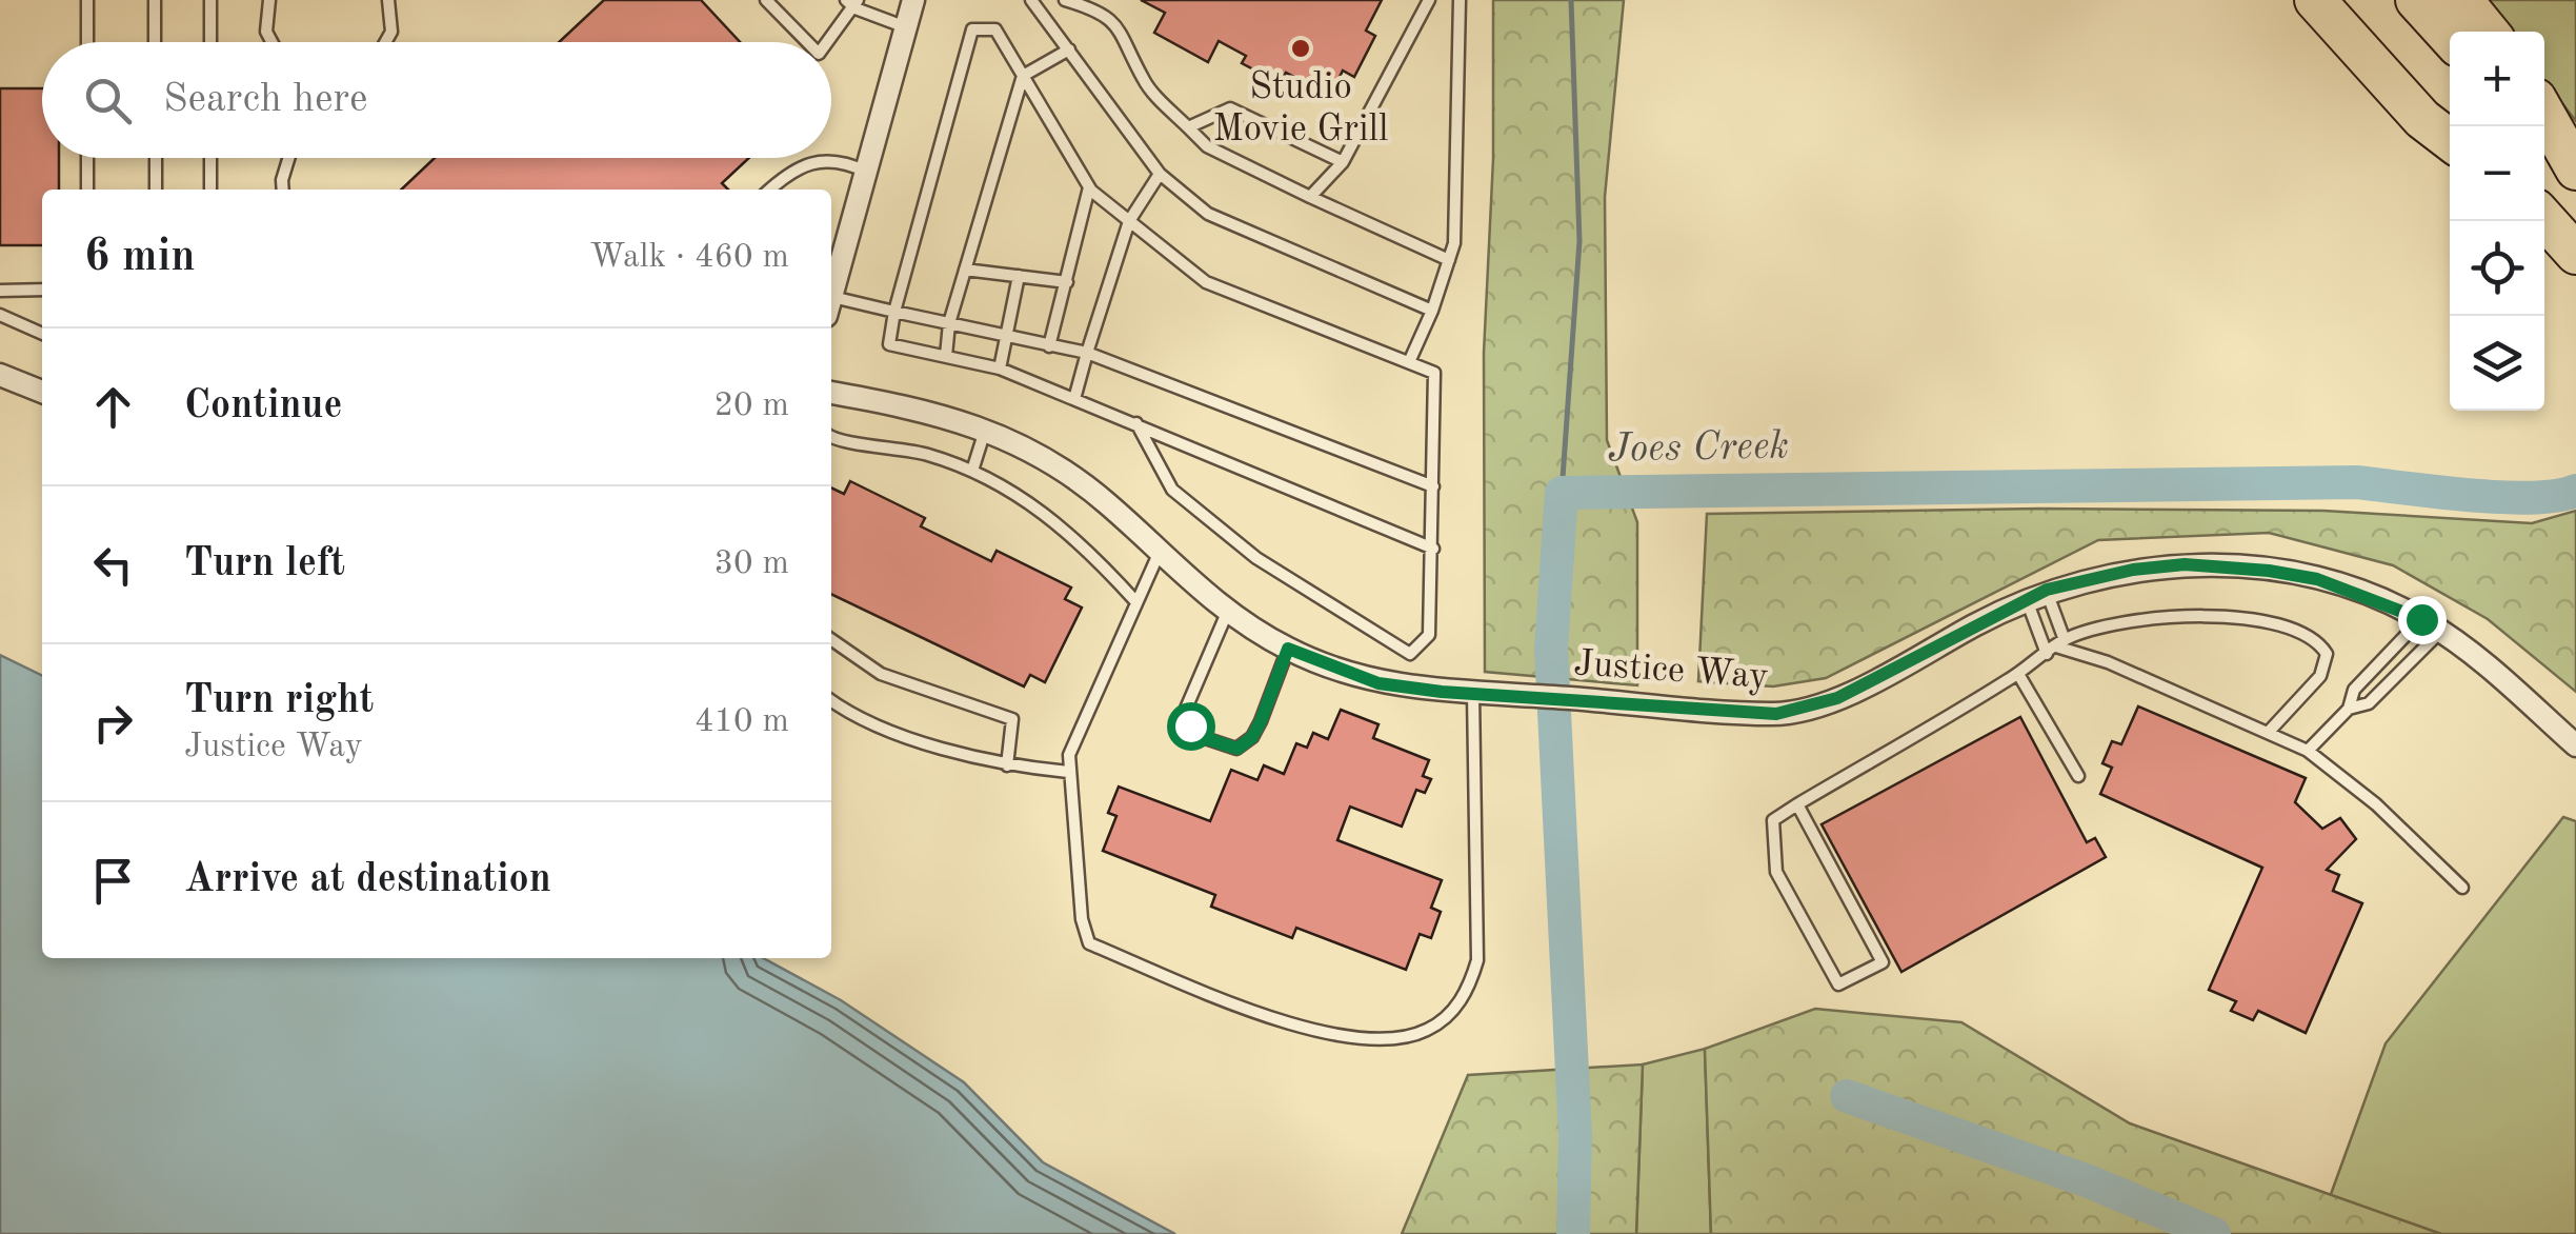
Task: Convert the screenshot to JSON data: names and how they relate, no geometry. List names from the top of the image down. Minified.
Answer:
{"streets":{"street":["Justice Way"]},"water":["Joes Creek"],"places":["Studio Movie Grill"],"page":{"map_buttons":["+","−"],"search":"Search here","heading":["6 min","Walk · 460 m"],"list":[["Continue","20 m"],["Turn left","30 m"],["Turn right","Justice Way","410 m"],"Arrive at destination"]}}
